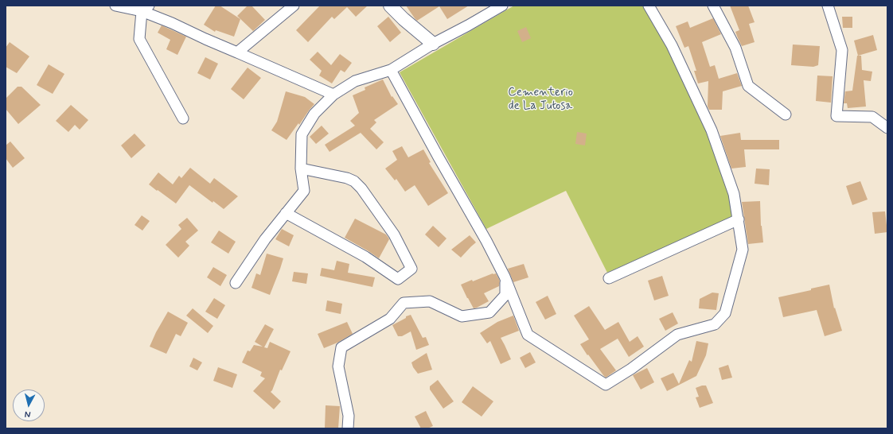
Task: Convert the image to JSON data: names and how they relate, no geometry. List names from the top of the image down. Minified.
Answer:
{"parks":["Cementerio de La Jutosa"],"north":"bottom"}
